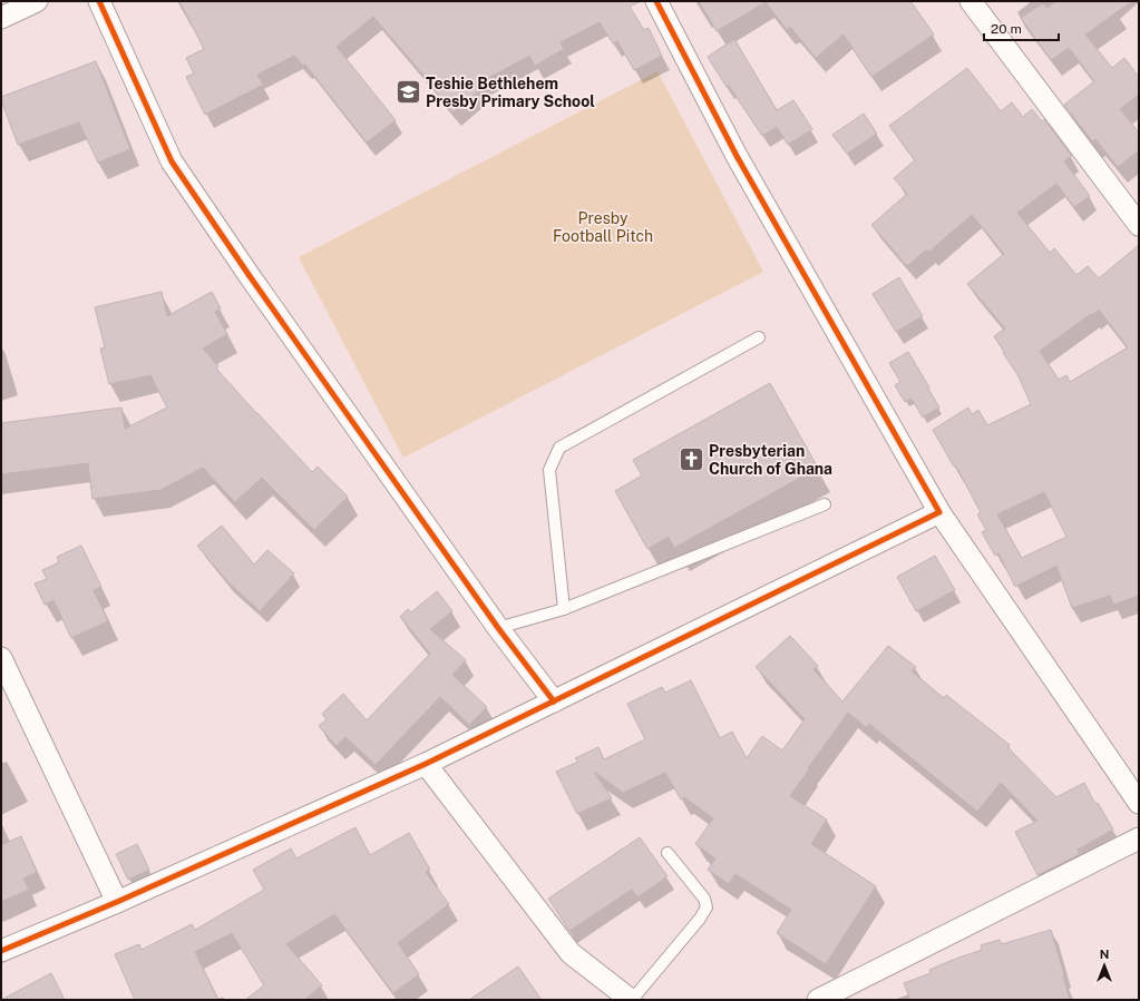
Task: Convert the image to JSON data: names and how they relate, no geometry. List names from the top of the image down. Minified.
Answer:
{"parks":["Presby Football Pitch"],"places":{"school or university":["Teshie Bethlehem Presby Primary School"],"church":["Presbyterian Church of Ghana"]},"scale_bar":"20 m","north":"top"}
